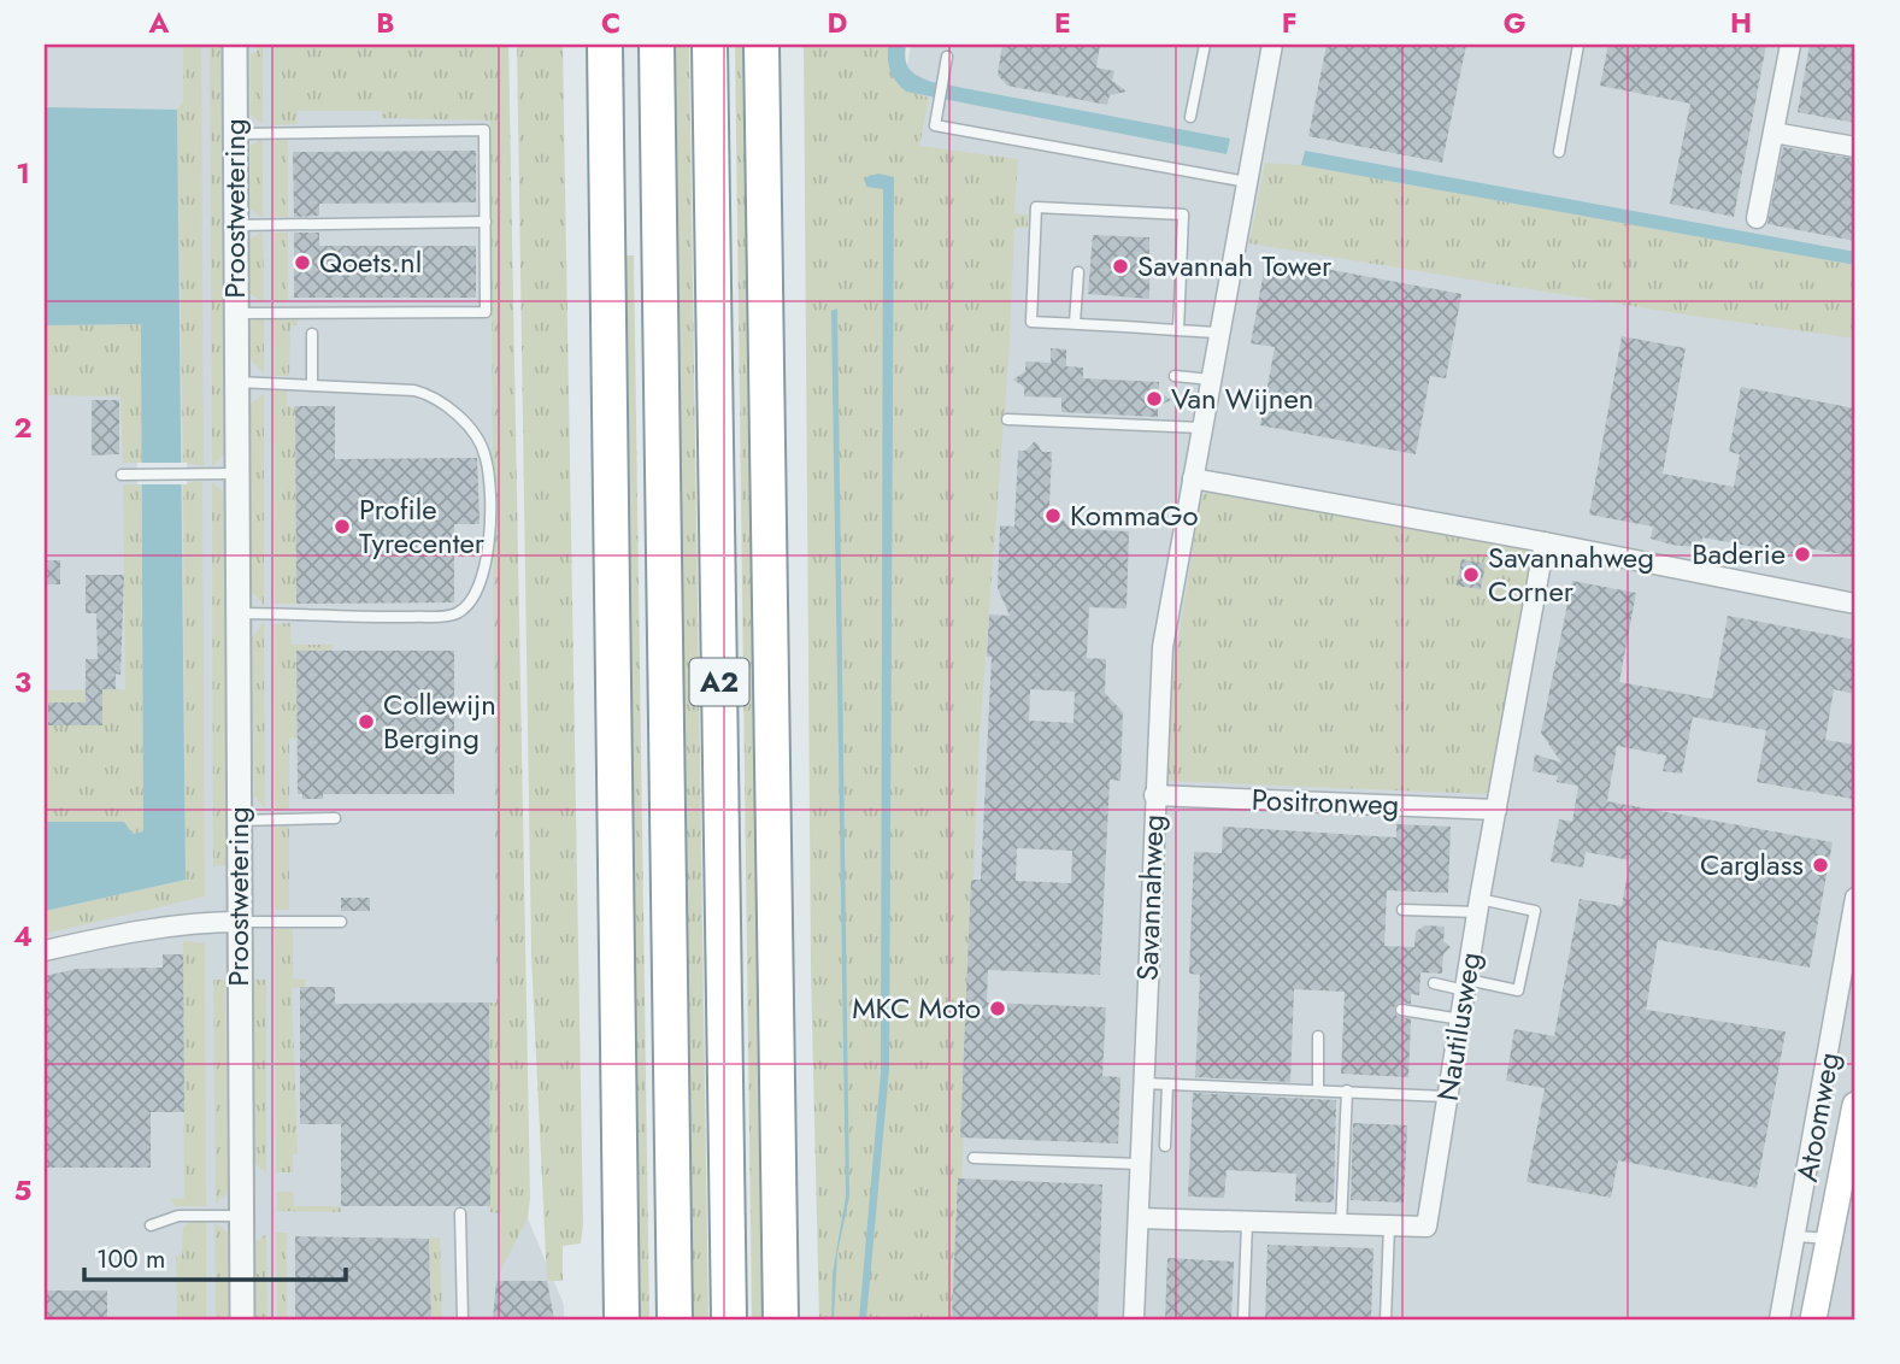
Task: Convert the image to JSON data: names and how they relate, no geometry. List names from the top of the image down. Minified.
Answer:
{"streets":{"highway":["A2"],"main road":["Atoomweg"],"street":["Proostwetering","Positronweg","Savannahweg","Nautilusweg"]},"crossings":[["Positronweg","Savannahweg"],["Positronweg","Nautilusweg"],["Savannahweg","Nautilusweg"]],"places":["Qoets.nl","Savannah Tower","Van Wijnen","KommaGo","Profile Tyrecenter","Baderie","Savannahweg Corner","Collewijn Berging","Carglass","MKC Moto"],"scale_bar":"100 m","grid":{"columns":["A","B","C","D","E","F","G","H"],"rows":["1","2","3","4","5"]}}
